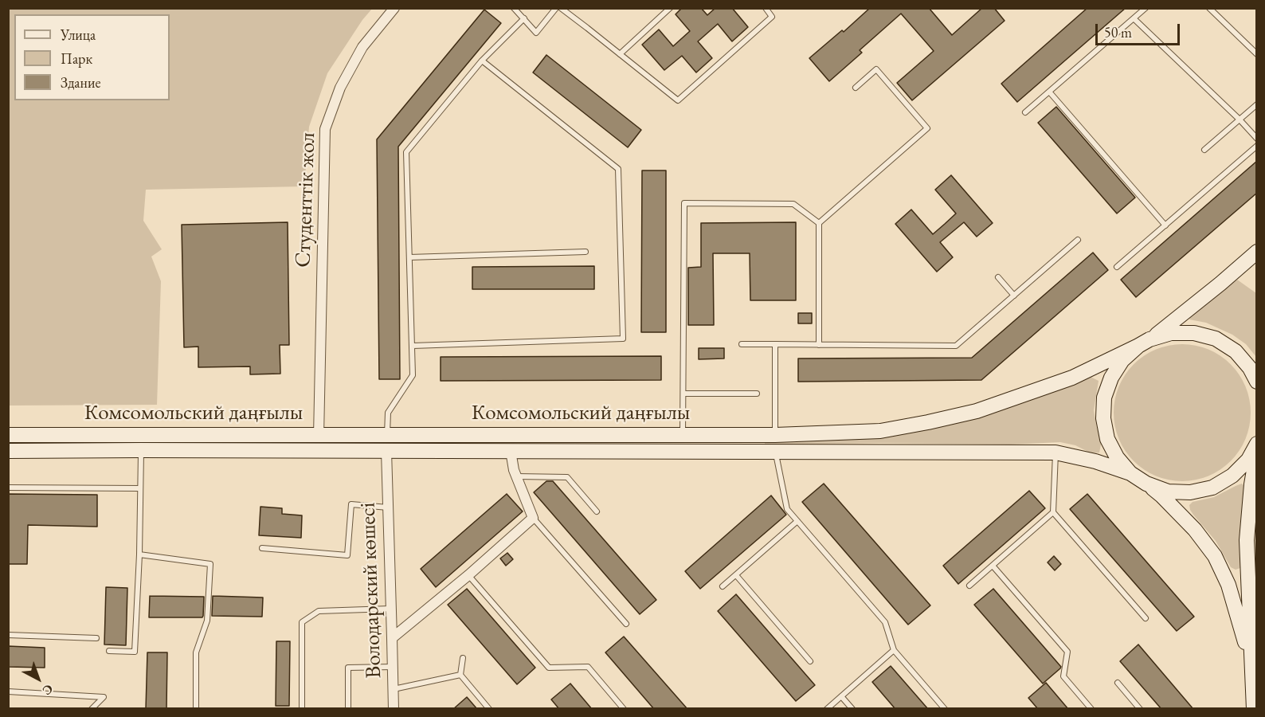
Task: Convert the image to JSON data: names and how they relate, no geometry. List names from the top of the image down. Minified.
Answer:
{"streets":{"street":["Студенттік жол","Комсомольский даңғылы","Володарский көшесі"]},"crossings":[["Студенттік жол","Комсомольский даңғылы"],["Комсомольский даңғылы","Володарский көшесі"]],"legend":["Улица","Парк","Здание"],"scale_bar":"50 m","north":"bottom right"}
